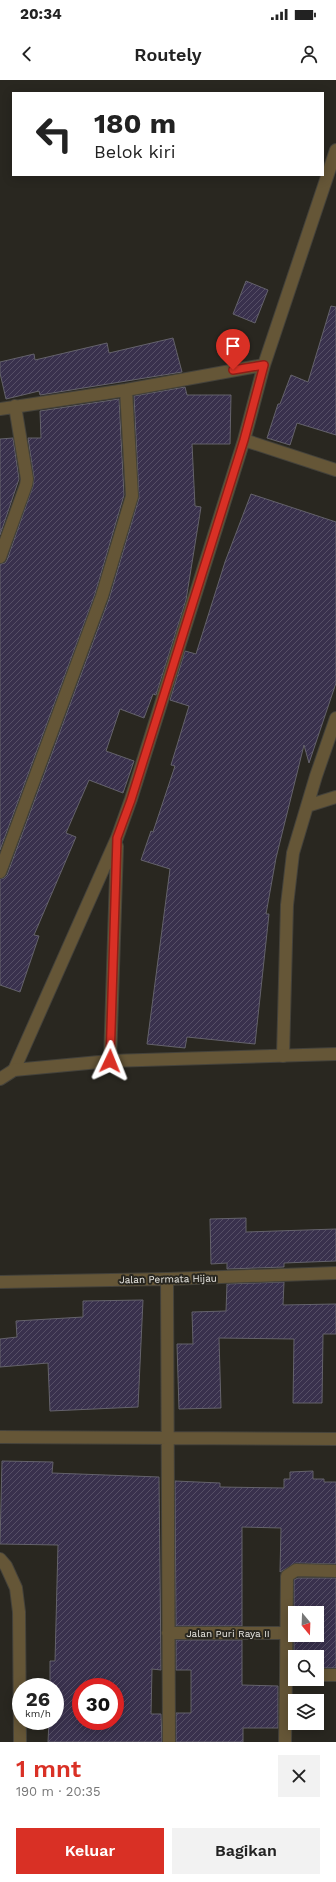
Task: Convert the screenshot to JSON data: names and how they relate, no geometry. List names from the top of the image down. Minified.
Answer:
{"streets":{"street":["Jalan Permata Hijau","Jalan Puri Raya II"]},"north":"bottom","page":{"status":"20:34","header":"Routely","turn":["180 m","Belok kiri"],"speed":"26 km/h","limit":"30","heading":["1 mnt","190 m · 20:35"],"buttons":["Keluar","Bagikan"]}}
